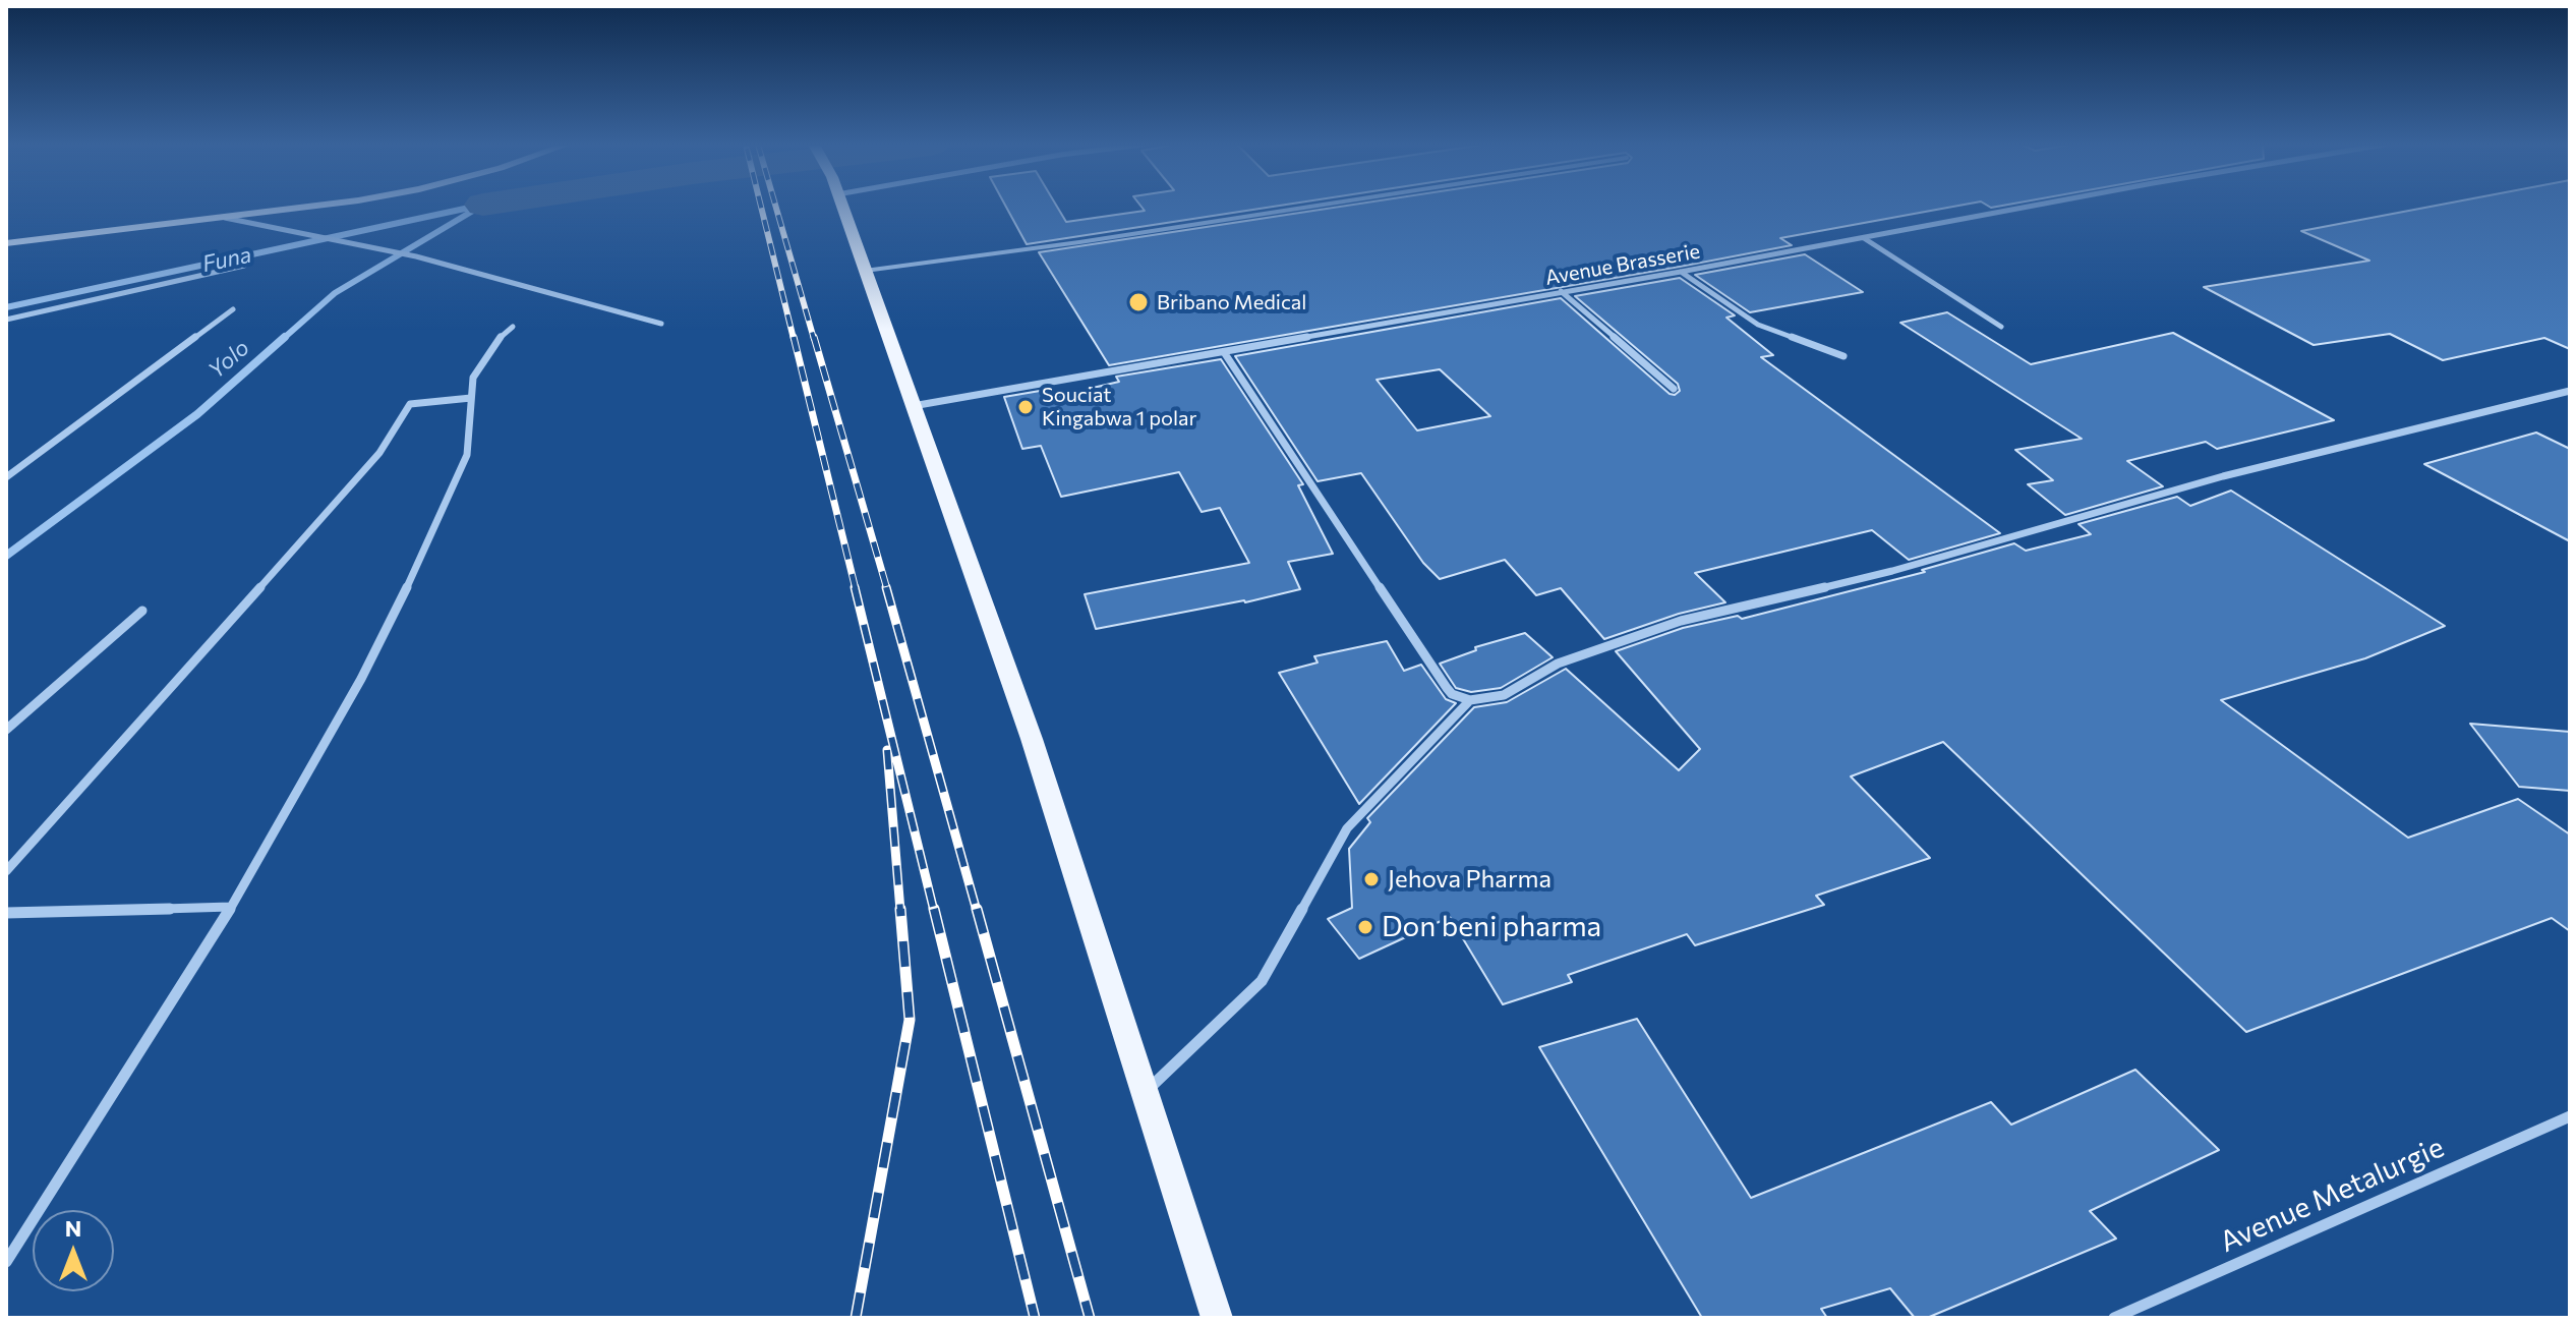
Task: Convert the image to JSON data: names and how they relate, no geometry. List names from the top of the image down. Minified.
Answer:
{"streets":{"street":["Avenue Brasserie","Avenue Metalurgie"]},"water":["Funa","Yolo"],"places":["Bribano Medical","Souciat Kingabwa 1 polar","Jehova Pharma","Don beni pharma"],"north":"top"}
